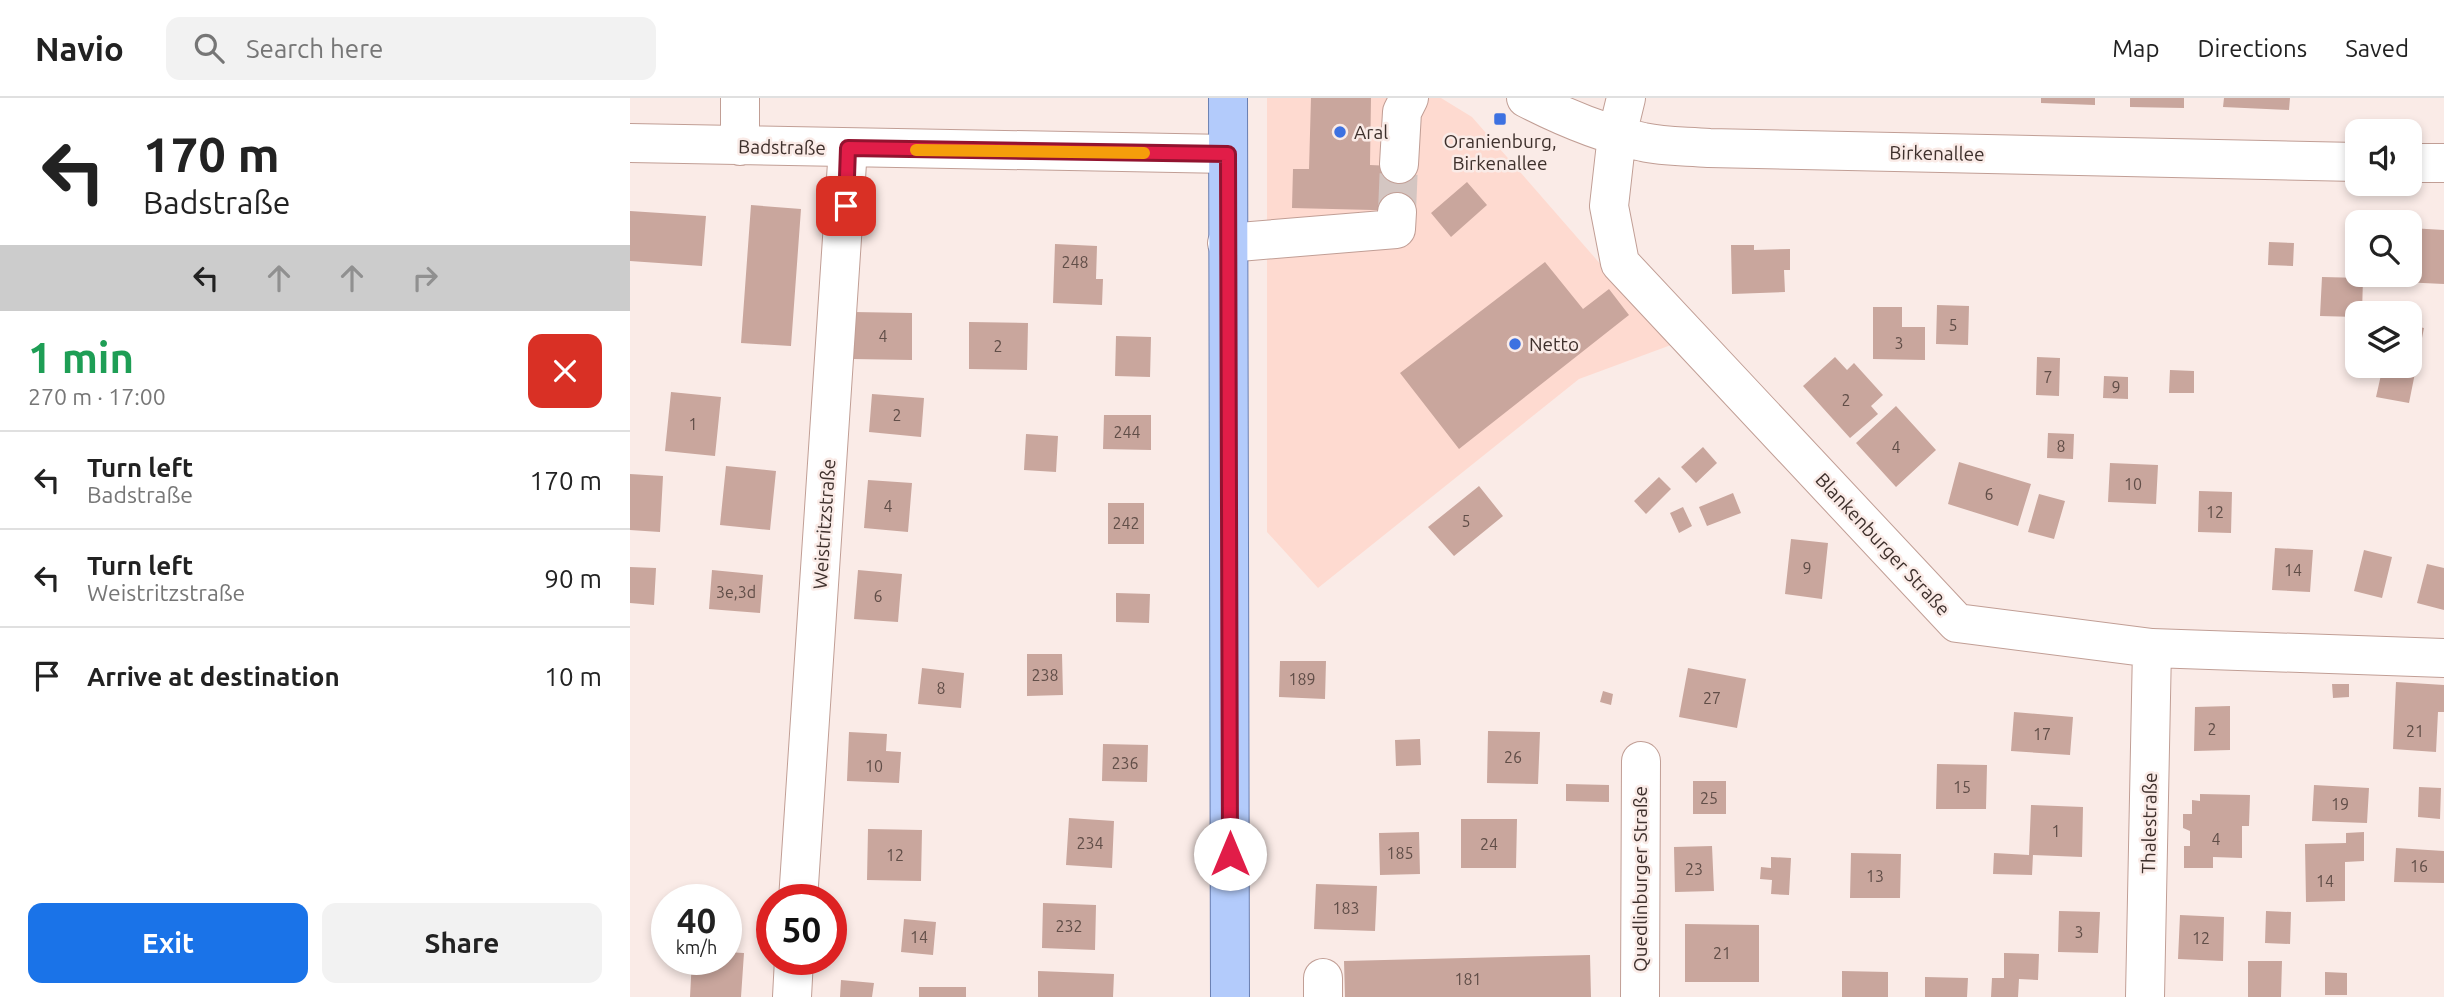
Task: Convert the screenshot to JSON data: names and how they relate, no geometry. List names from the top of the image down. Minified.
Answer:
{"streets":{"street":["Badstraße","Birkenallee","Weistritzstraße","Blankenburger Straße","Thalestraße","Quedlinburger Straße"]},"crossings":[["Badstraße","Weistritzstraße"],["Birkenallee","Blankenburger Straße"],["Blankenburger Straße","Thalestraße"]],"places":{"transit":["Oranienburg, Birkenallee"],"other":["Aral","Netto"]},"house_numbers":["248","5","4","3","2","7","9","2","2","1","244","8","4","10","6","4","12","5","242","9","14","3e,3d","6","238","189","8","27","2","21","17","26","236","10","15","25","19","1","4","234","24","185","12","16","23","13","14","183","232","3","14","12","21","181"],"page":{"header":"Navio","search":"Search here","nav":["Map","Directions","Saved"],"turn":["170 m","Badstraße"],"heading":["1 min","270 m · 17:00"],"list":[{"name":"Turn left","note":"Badstraße","value":"170 m"},{"name":"Turn left","note":"Weistritzstraße","value":"90 m"},{"name":"Arrive at destination","value":"10 m"}],"speed":"40 km/h","limit":"50","buttons":["Exit","Share"]}}
